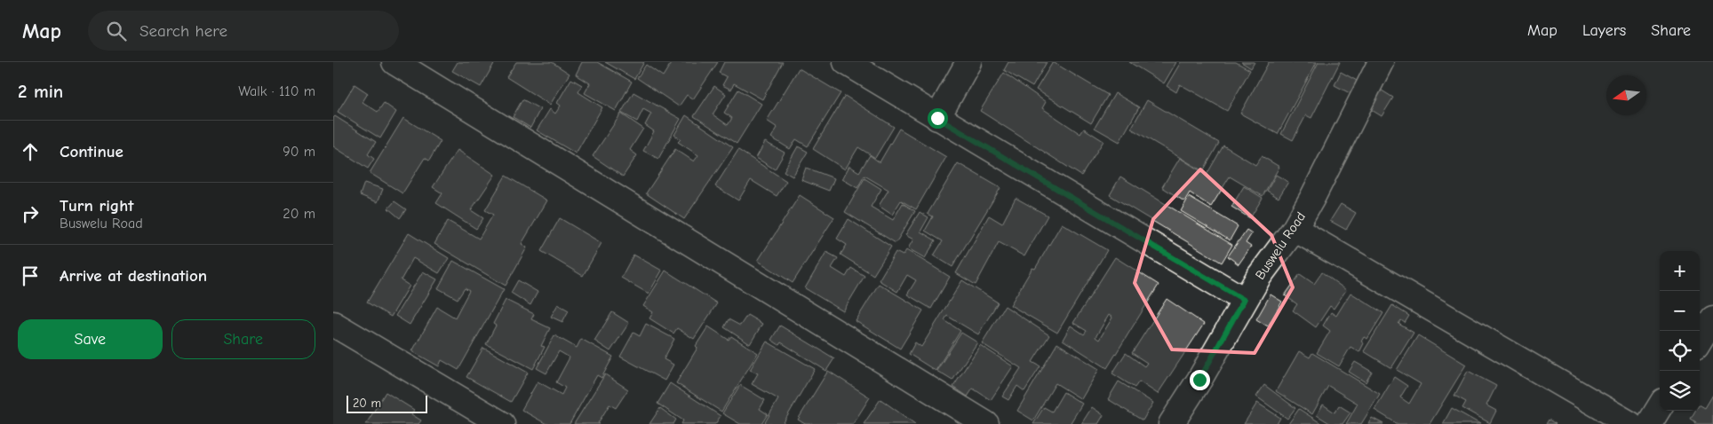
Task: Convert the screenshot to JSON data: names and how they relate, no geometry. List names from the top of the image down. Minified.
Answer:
{"streets":{"street":["Buswelu Road"]},"scale_bar":"20 m","north":"left","page":{"header":"Map","search":"Search here","nav":["Map","Layers","Share"],"heading":["2 min","Walk · 110 m"],"list":[["Continue","90 m"],["Turn right","Buswelu Road","20 m"],"Arrive at destination"],"map_buttons":["+","−"],"buttons":["Save","Share"],"scale":"20 m"}}
